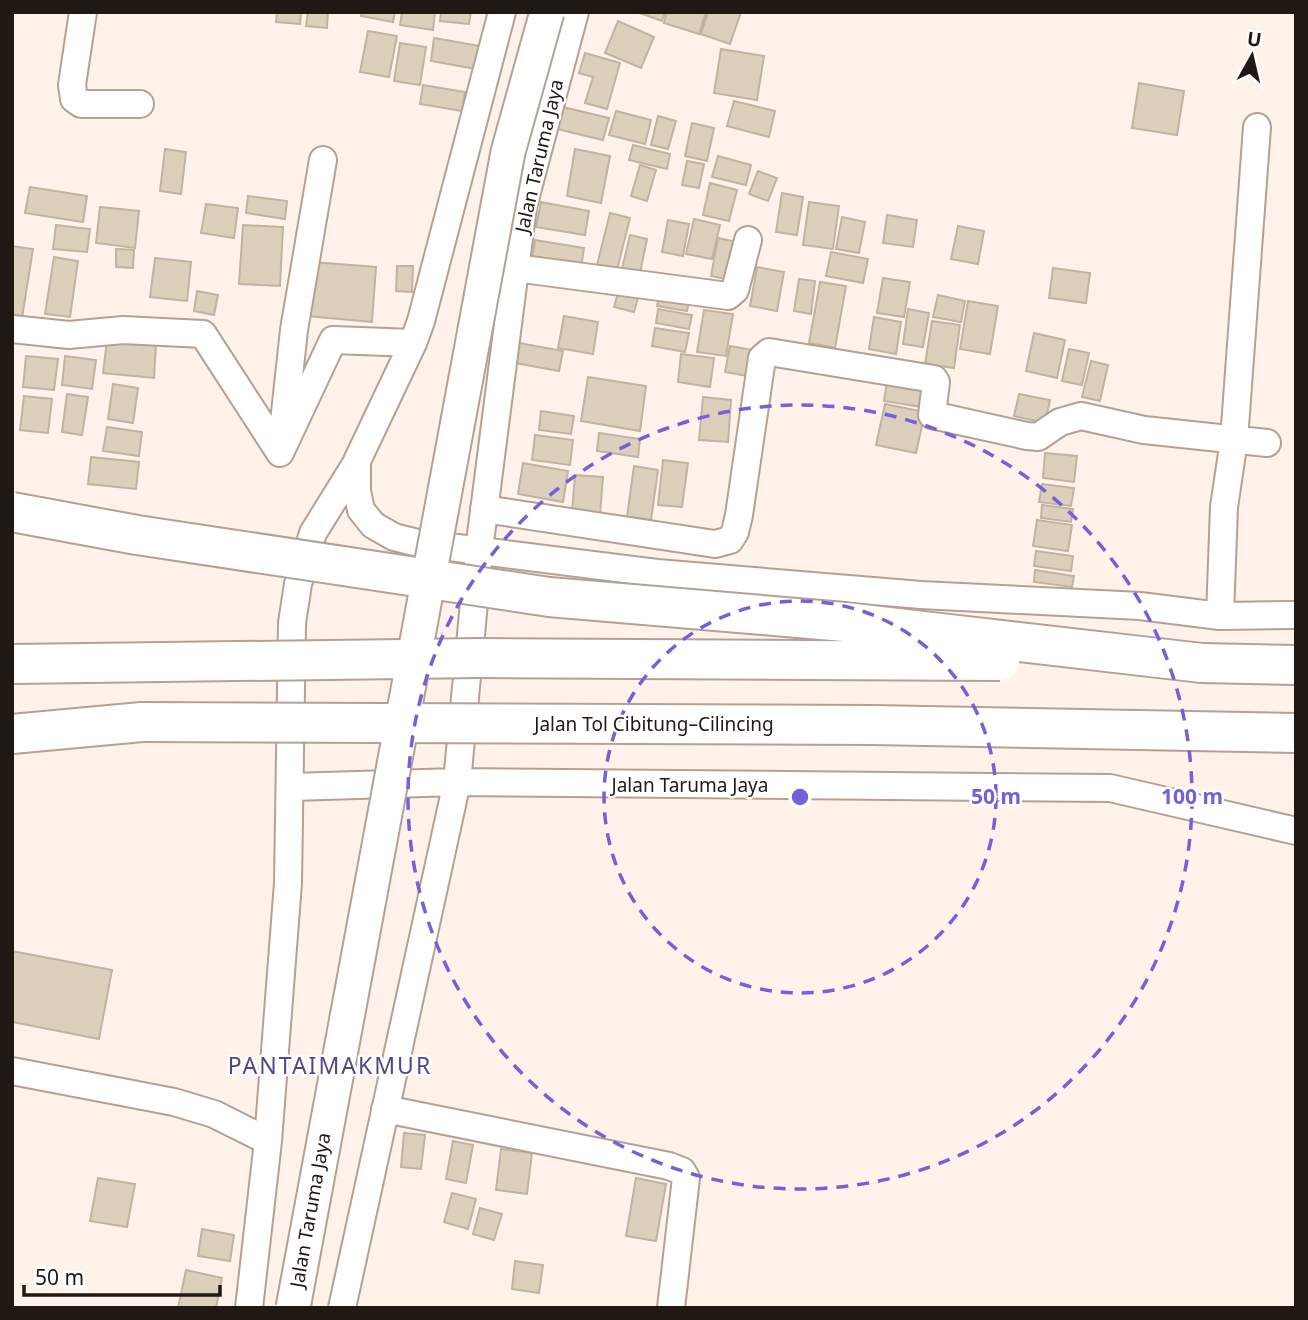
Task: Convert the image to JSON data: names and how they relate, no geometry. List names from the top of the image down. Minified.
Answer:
{"streets":{"highway":["Jalan Tol Cibitung–Cilincing"],"main road":["Jalan Taruma Jaya"]},"districts":["PANTAIMAKMUR"],"scale_bar":"50 m","north":"top","rings":["50 m","100 m"]}
